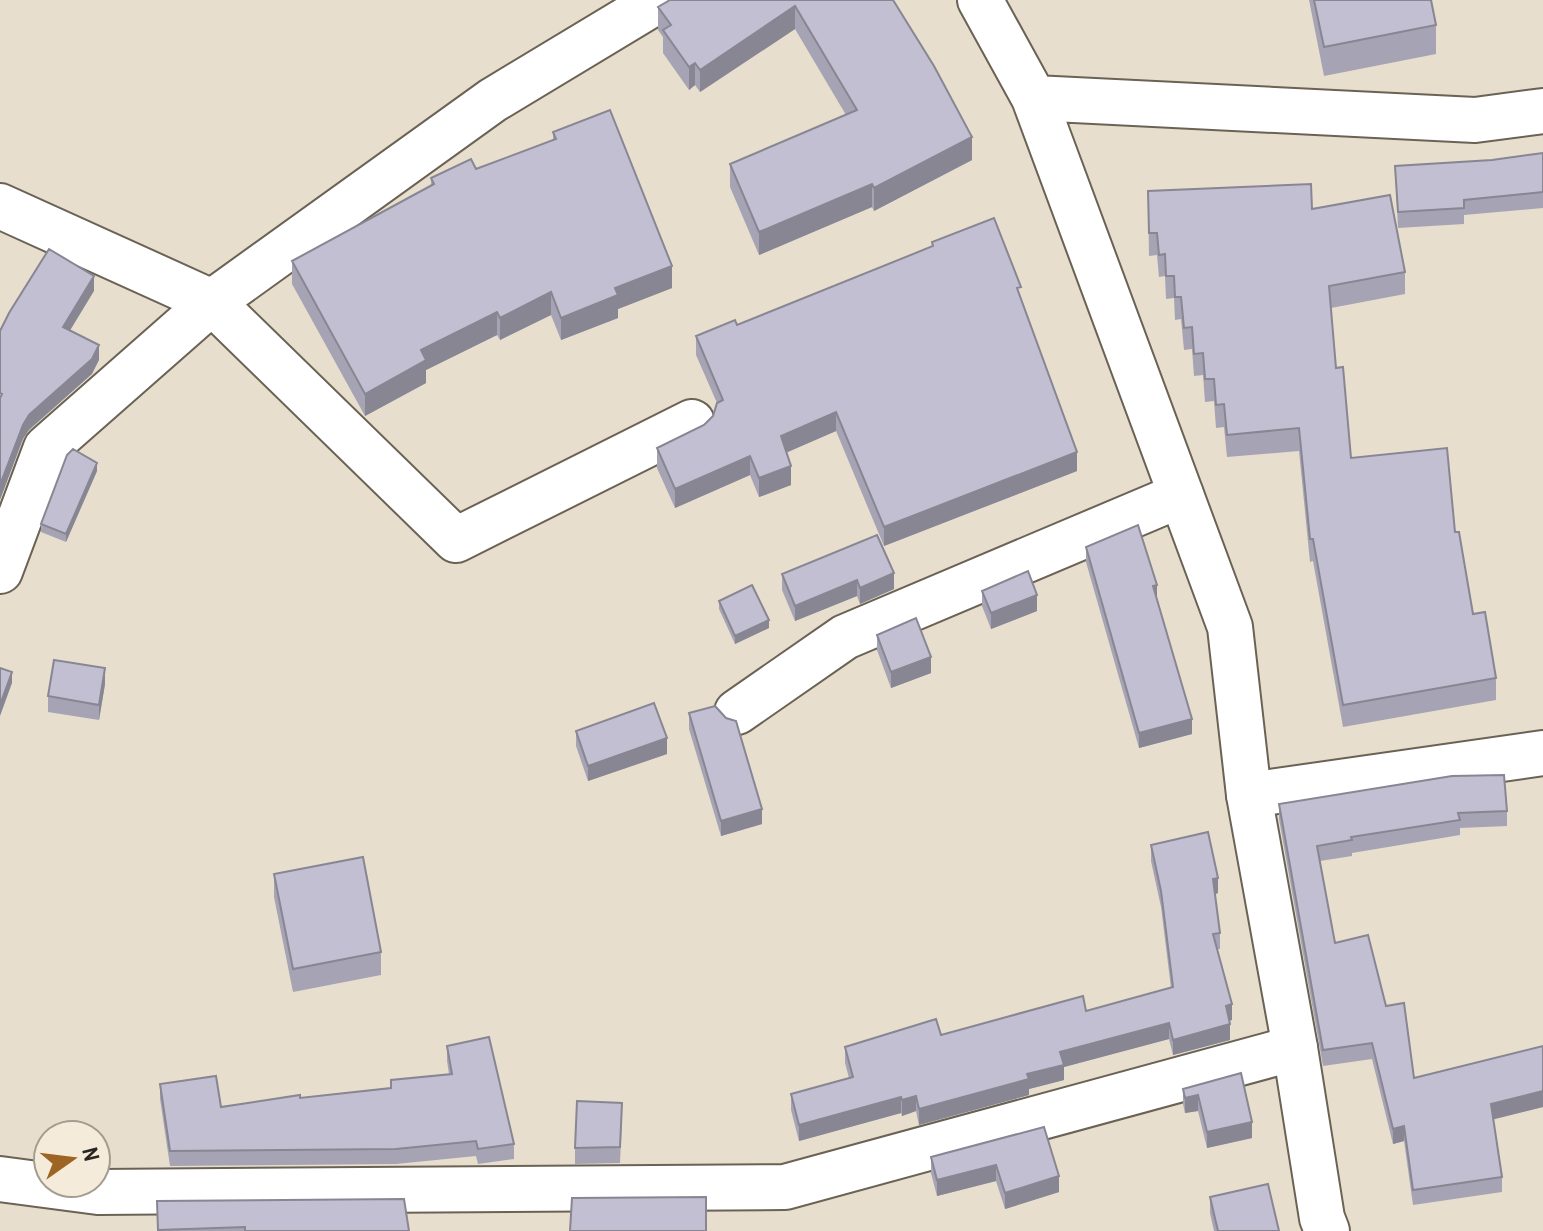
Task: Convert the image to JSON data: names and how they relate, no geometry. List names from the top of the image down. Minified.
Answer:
{"north":"right"}
